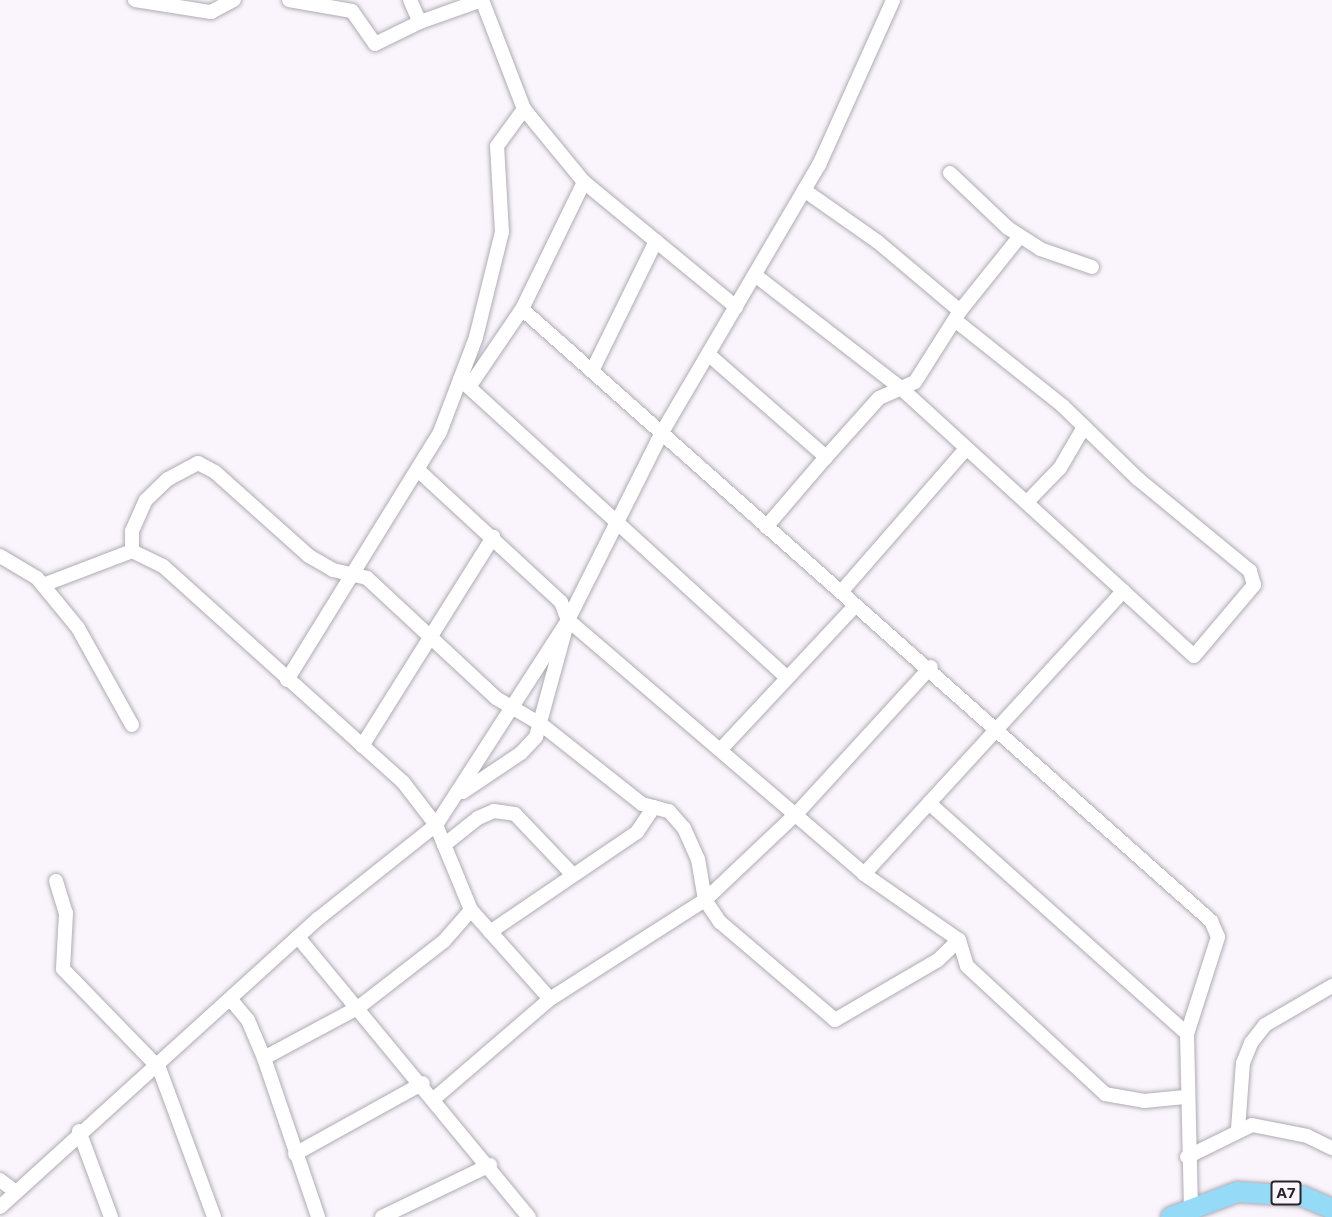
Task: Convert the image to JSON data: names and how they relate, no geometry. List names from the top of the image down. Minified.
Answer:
{"streets":{"highway":["A7"]}}
